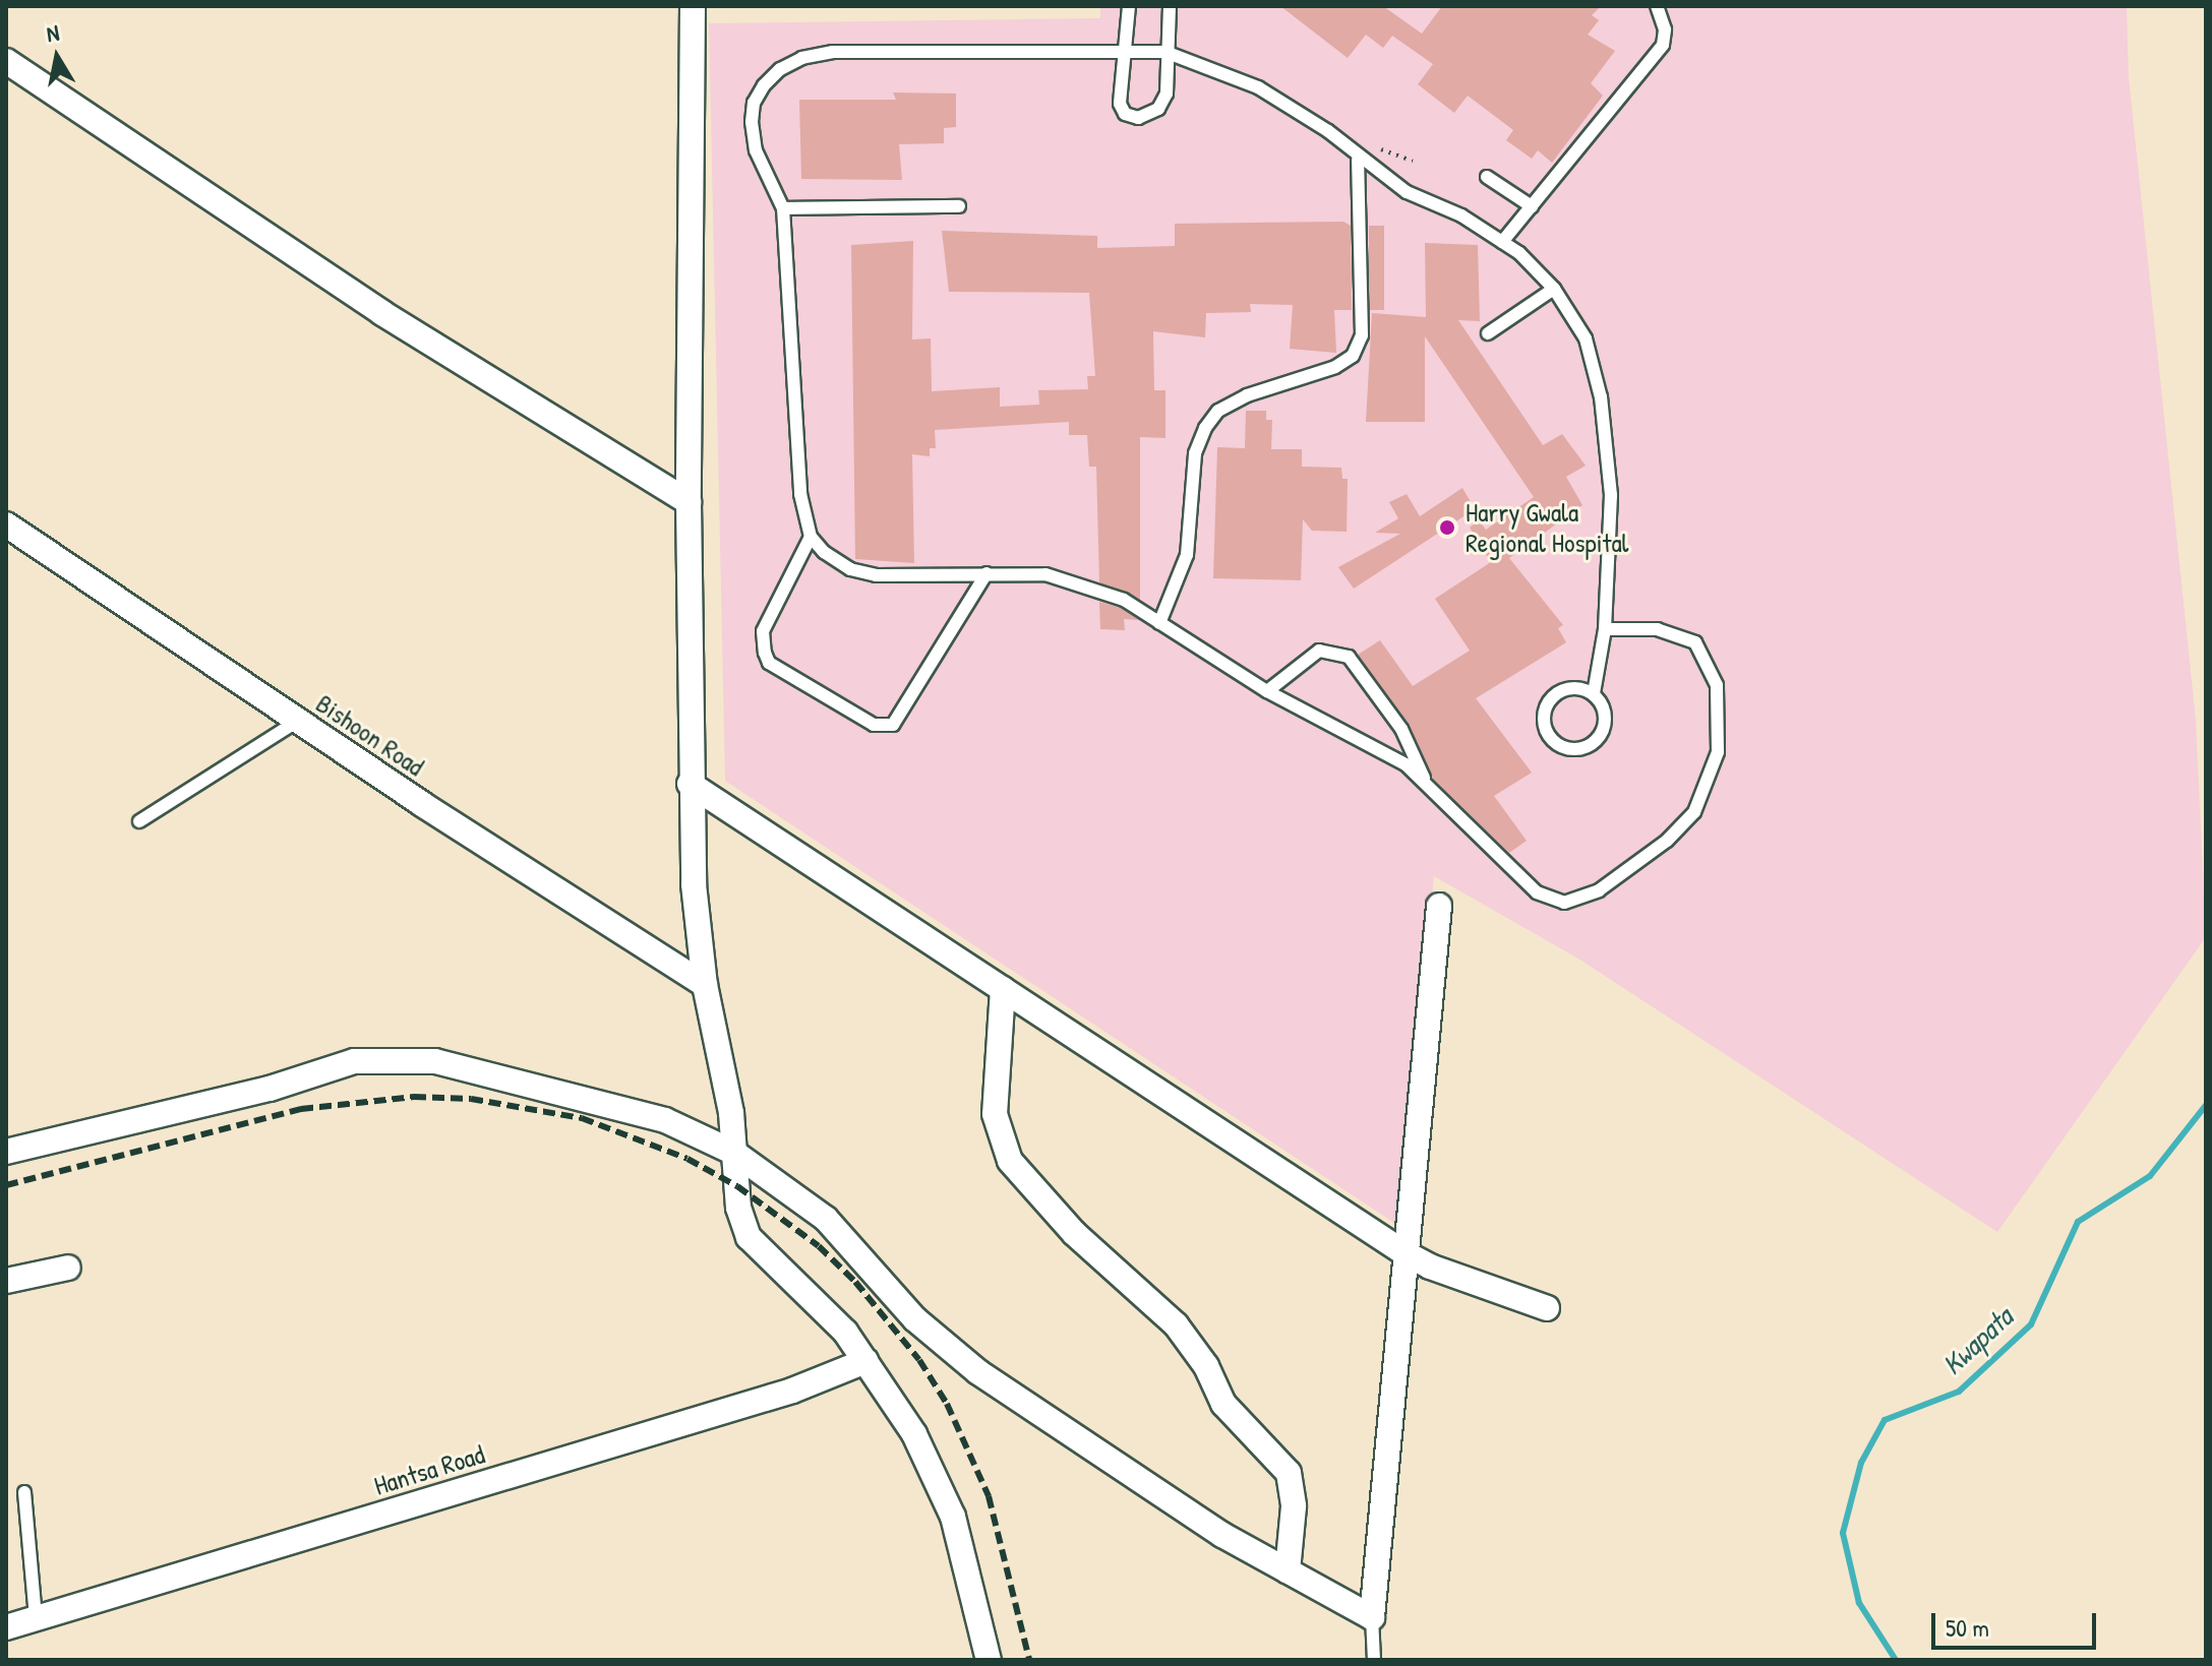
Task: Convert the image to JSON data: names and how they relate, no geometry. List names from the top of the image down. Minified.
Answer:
{"streets":{"street":["Bishoon Road","Hantsa Road"]},"water":["Kwapata"],"places":["Harry Gwala Regional Hospital"],"scale_bar":"50 m","north":"top"}
